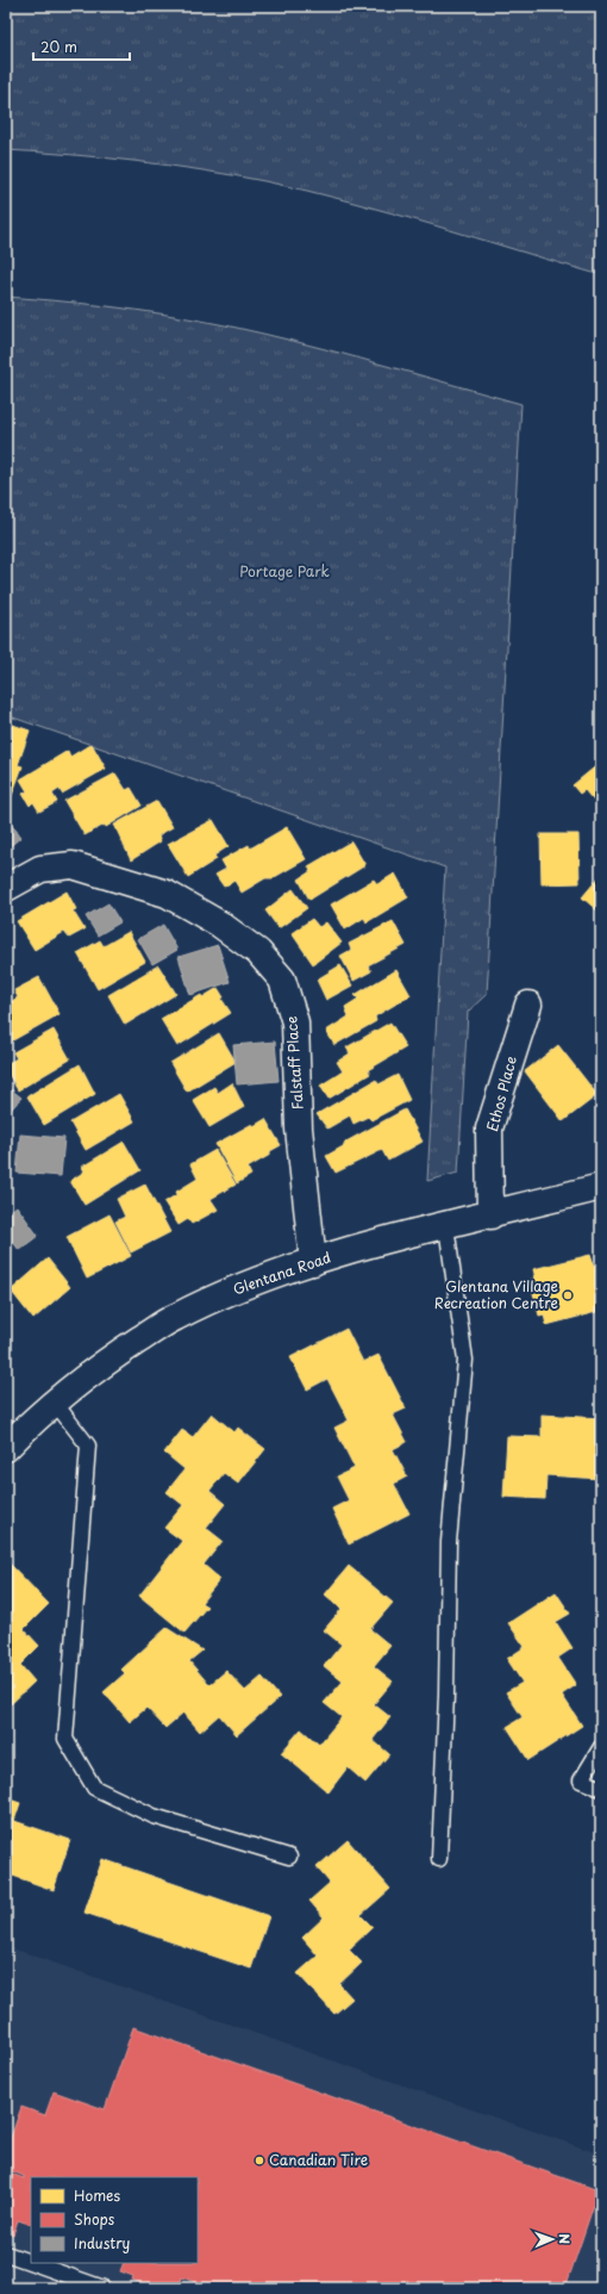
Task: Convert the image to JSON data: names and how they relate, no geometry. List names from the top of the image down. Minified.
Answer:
{"streets":{"street":["Falstaff Place","Ethos Place","Glentana Road"]},"crossings":[["Falstaff Place","Glentana Road"],["Ethos Place","Glentana Road"]],"parks":["Portage Park"],"places":["Glentana Village Recreation Centre","Canadian Tire"],"legend":["Homes","Shops","Industry"],"scale_bar":"20 m","north":"right"}
